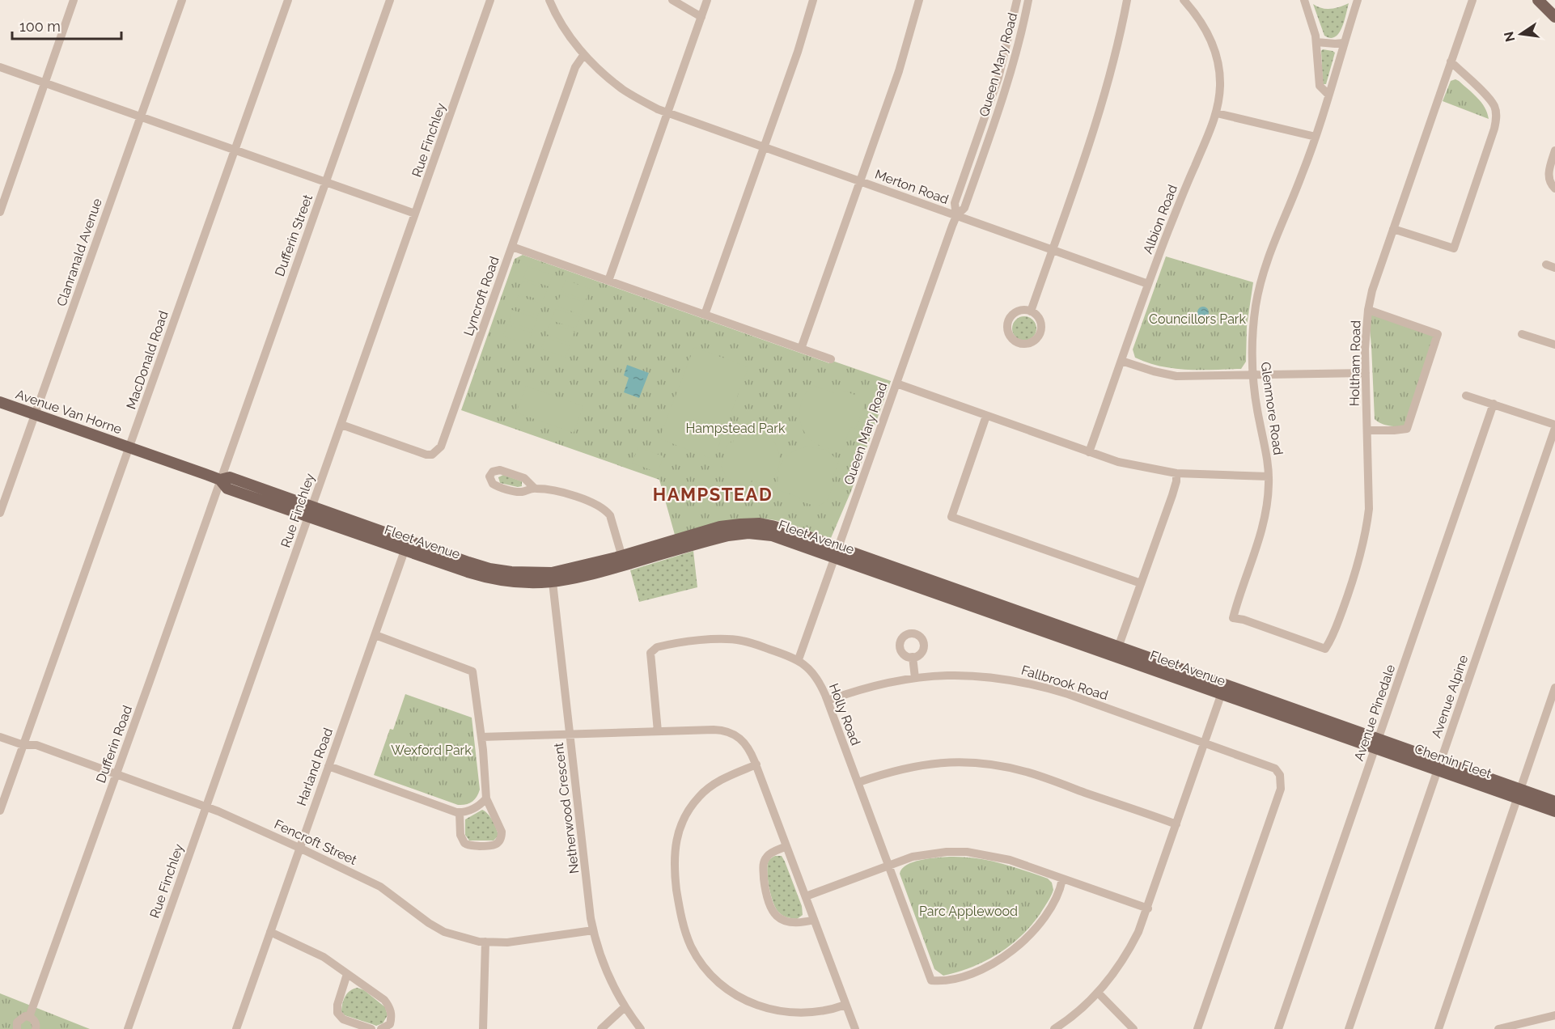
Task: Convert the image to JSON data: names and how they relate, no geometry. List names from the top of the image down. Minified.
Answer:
{"streets":{"main road":["Avenue Van Horne","Fleet Avenue","Chemin Fleet"],"street":["Queen Mary Road","Rue Finchley","Merton Road","Albion Road","Dufferin Street","Clanranald Avenue","Lyncroft Road","MacDonald Road","Holtham Road","Glenmore Road","Fallbrook Road","Avenue Alpine","Avenue Pinedale","Holly Road","Dufferin Road","Harland Road","Netherwood Crescent","Fencroft Street"]},"crossings":[["Queen Mary Road","Merton Road"],["Queen Mary Road","Fleet Avenue"],["Queen Mary Road","Holly Road"],["Rue Finchley","Lyncroft Road"],["Rue Finchley","Fleet Avenue"],["Rue Finchley","Fencroft Street"],["Merton Road","Albion Road"],["Merton Road","Lyncroft Road"],["Dufferin Street","Fleet Avenue"],["Dufferin Street","Dufferin Road"],["Clanranald Avenue","Avenue Van Horne"],["MacDonald Road","Avenue Van Horne"],["MacDonald Road","Fleet Avenue"],["MacDonald Road","Fencroft Street"],["Holtham Road","Glenmore Road"],["Avenue Van Horne","Fleet Avenue"],["Fleet Avenue","Dufferin Road"],["Fleet Avenue","Chemin Fleet"],["Fleet Avenue","Harland Road"],["Fleet Avenue","Netherwood Crescent"],["Fallbrook Road","Holly Road"],["Avenue Alpine","Chemin Fleet"],["Avenue Pinedale","Chemin Fleet"],["Dufferin Road","Fencroft Street"],["Harland Road","Fencroft Street"],["Netherwood Crescent","Fencroft Street"]],"districts":["HAMPSTEAD"],"parks":["Councillors Park","Hampstead Park","Wexford Park","Parc Applewood"],"scale_bar":"100 m","north":"left"}
